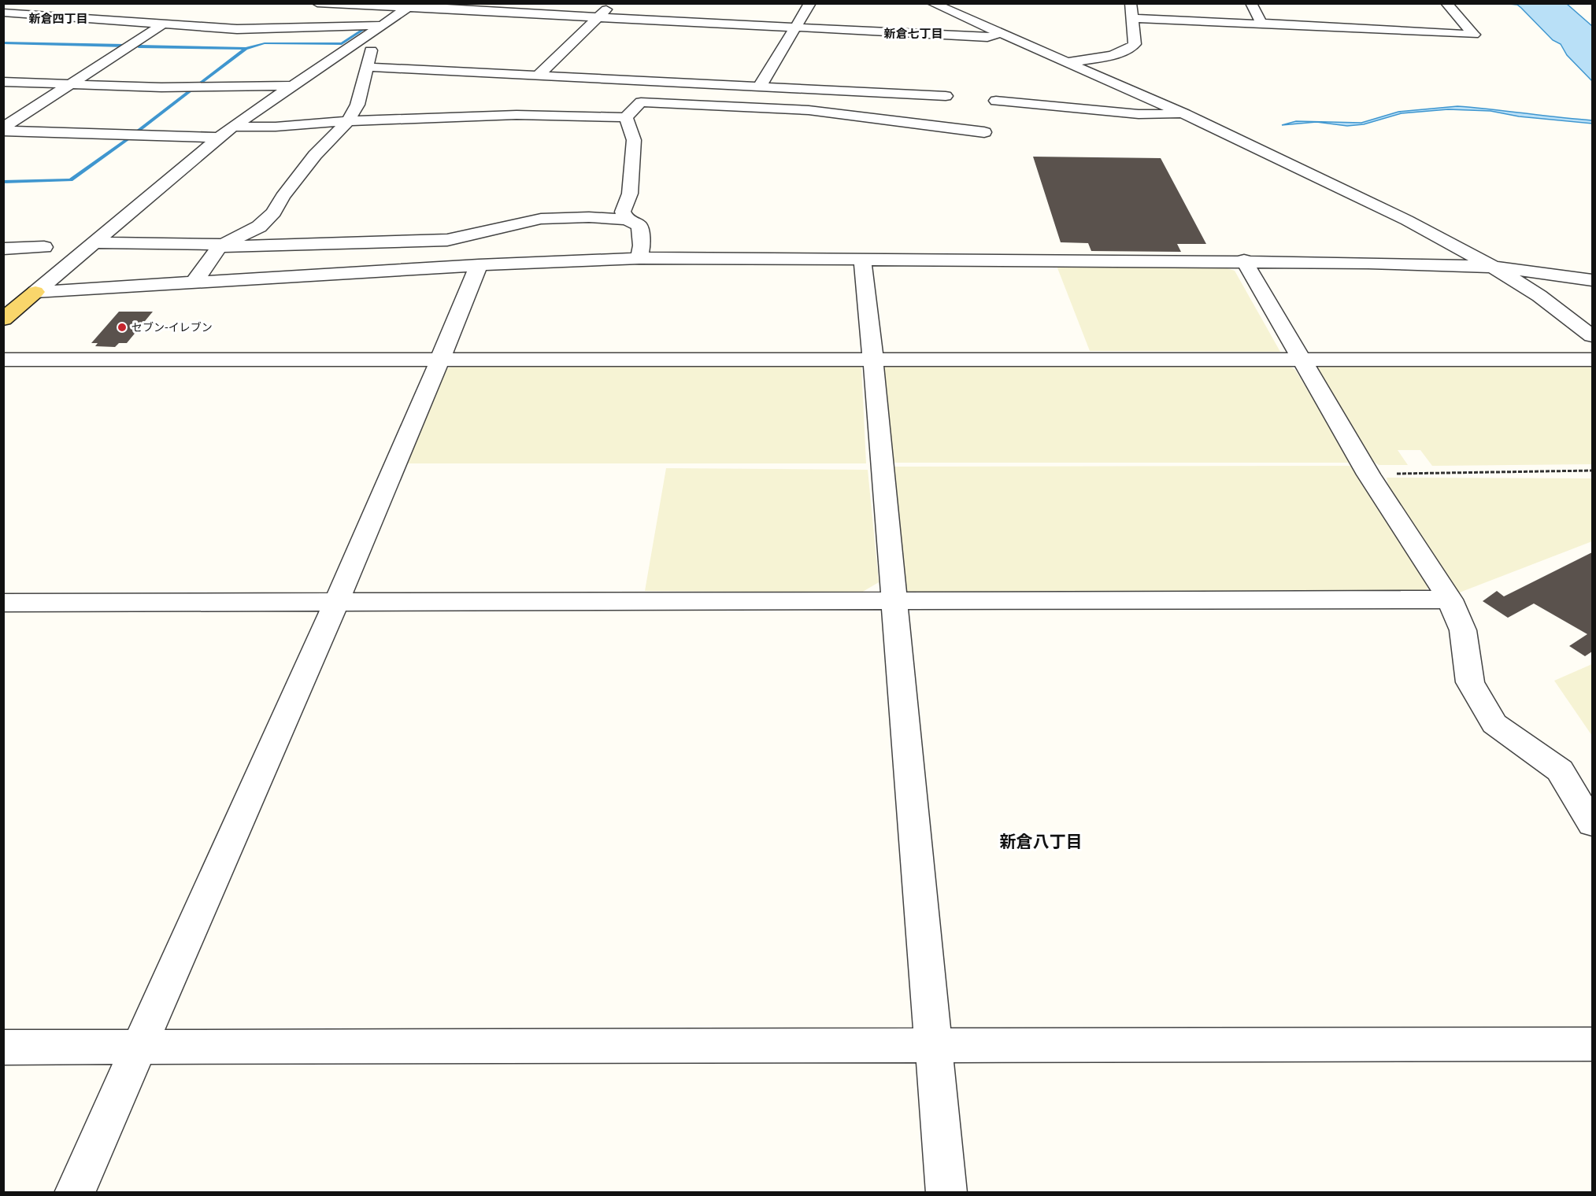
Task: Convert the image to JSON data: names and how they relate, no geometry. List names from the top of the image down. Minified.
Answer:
{"districts":["新倉四丁目","新倉七丁目","新倉八丁目"],"places":["セブン-イレブン"]}
